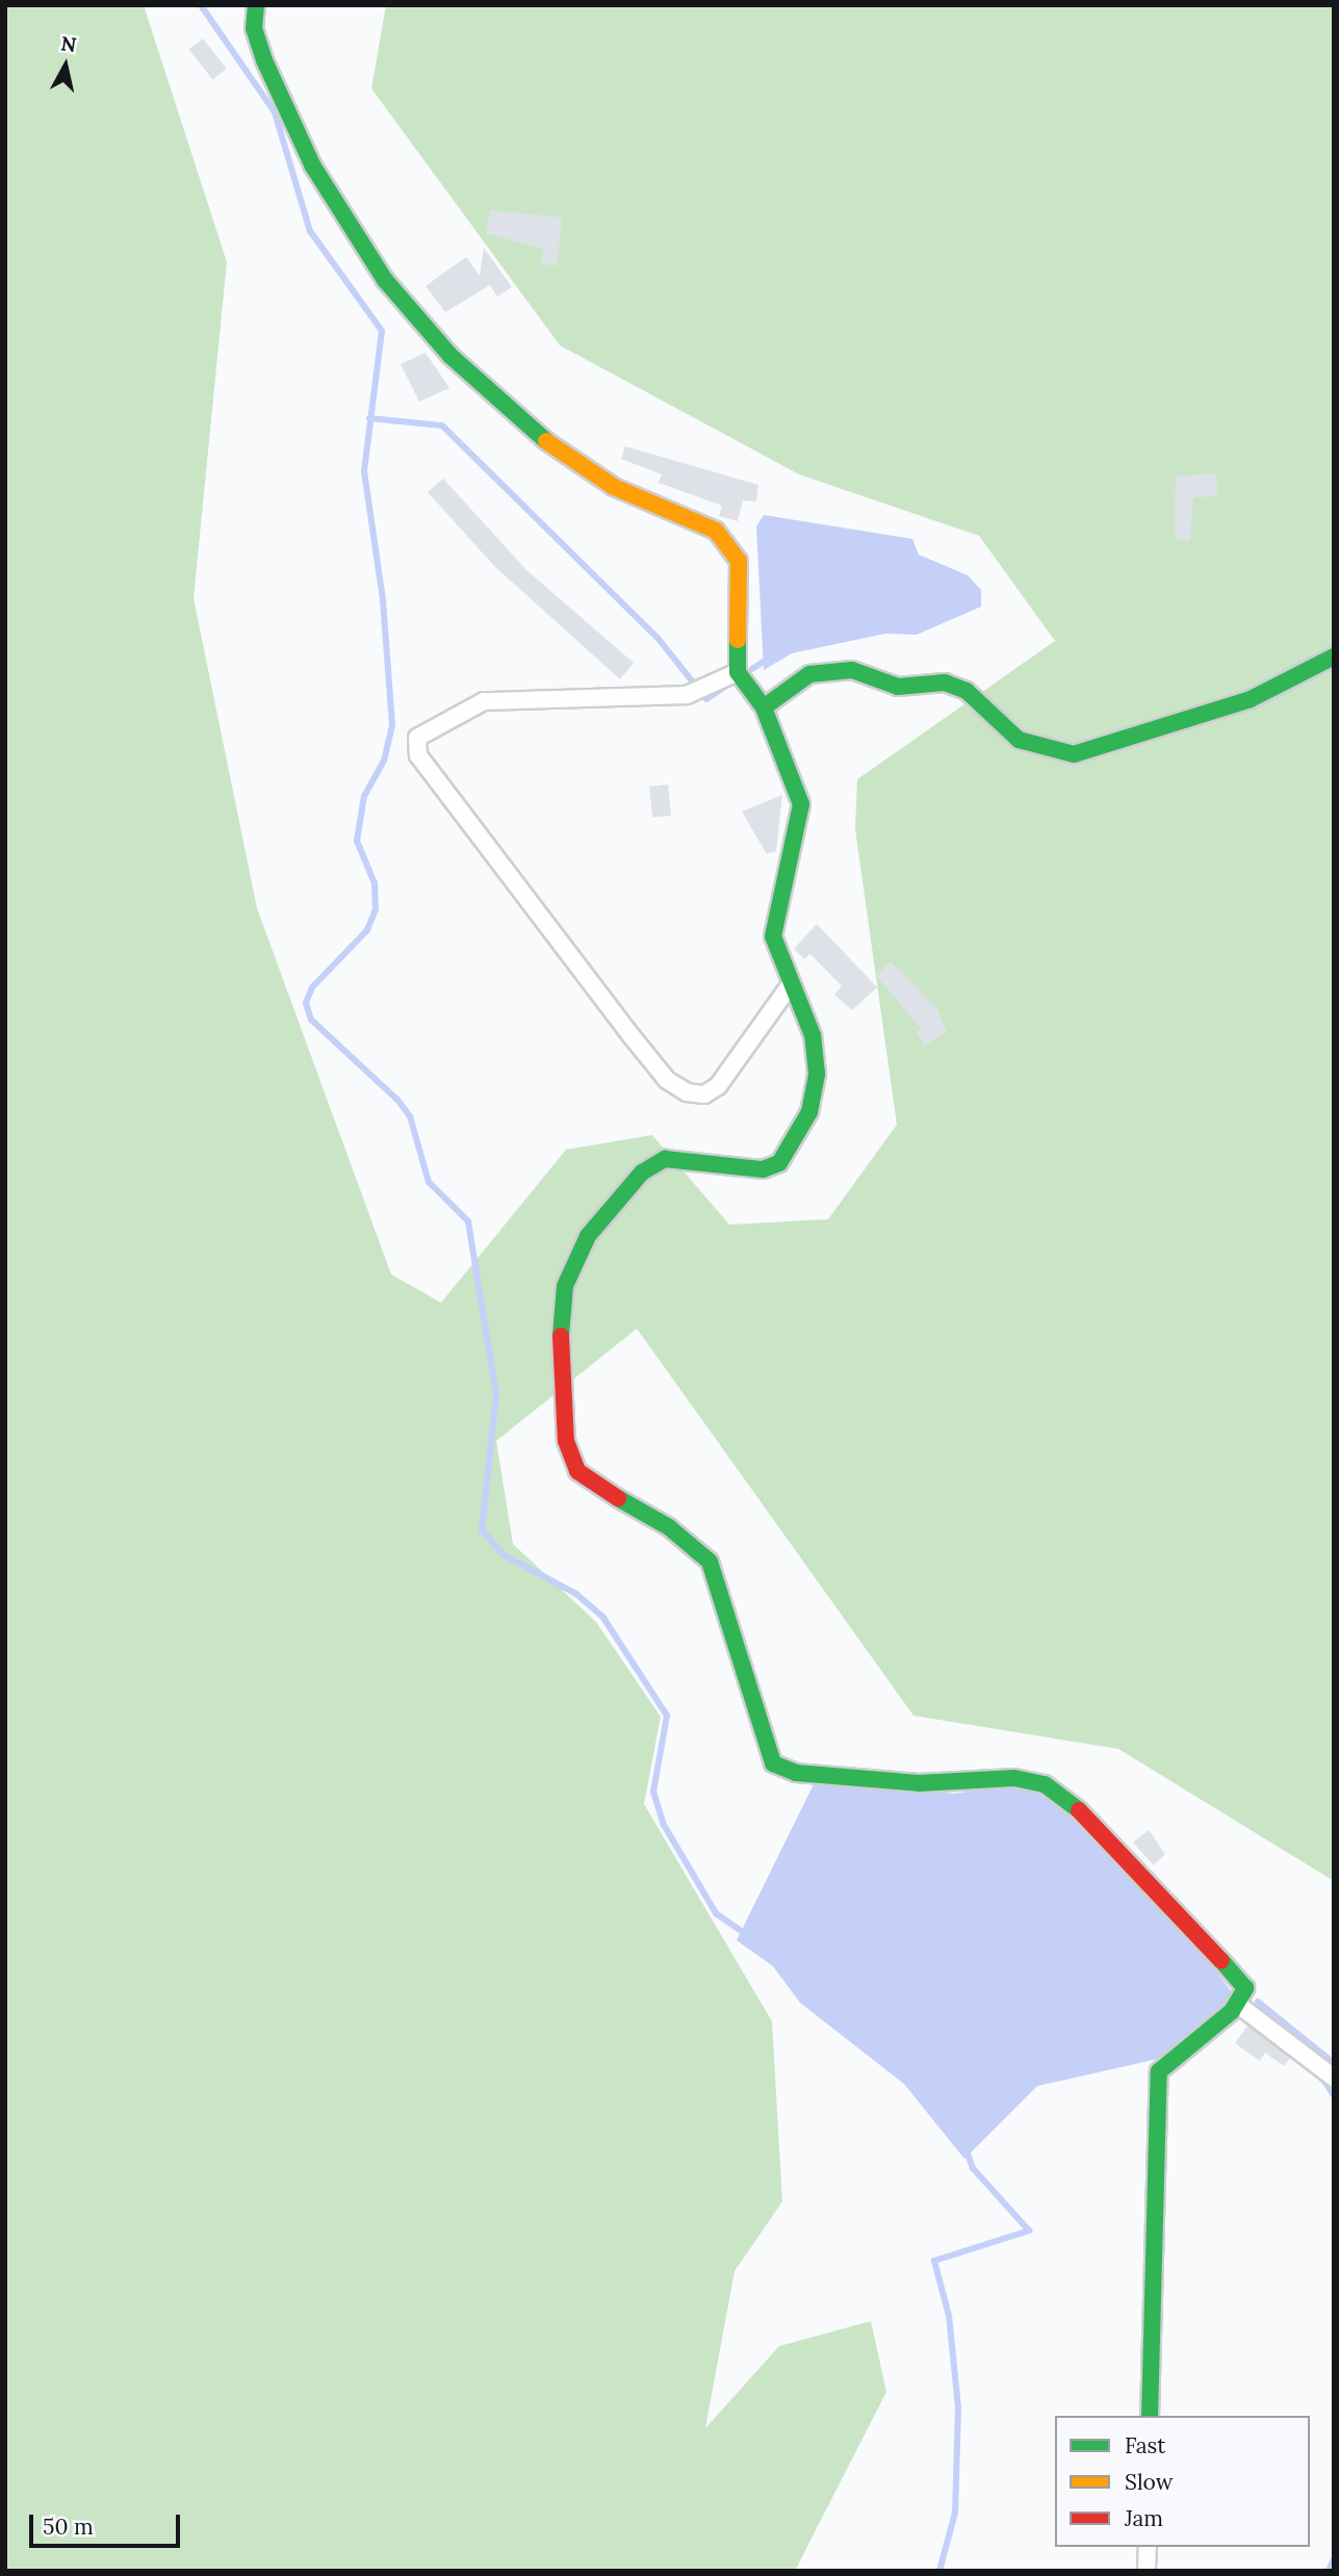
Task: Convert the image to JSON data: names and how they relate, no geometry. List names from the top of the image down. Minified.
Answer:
{"legend":["Fast","Slow","Jam"],"scale_bar":"50 m","north":"top"}
